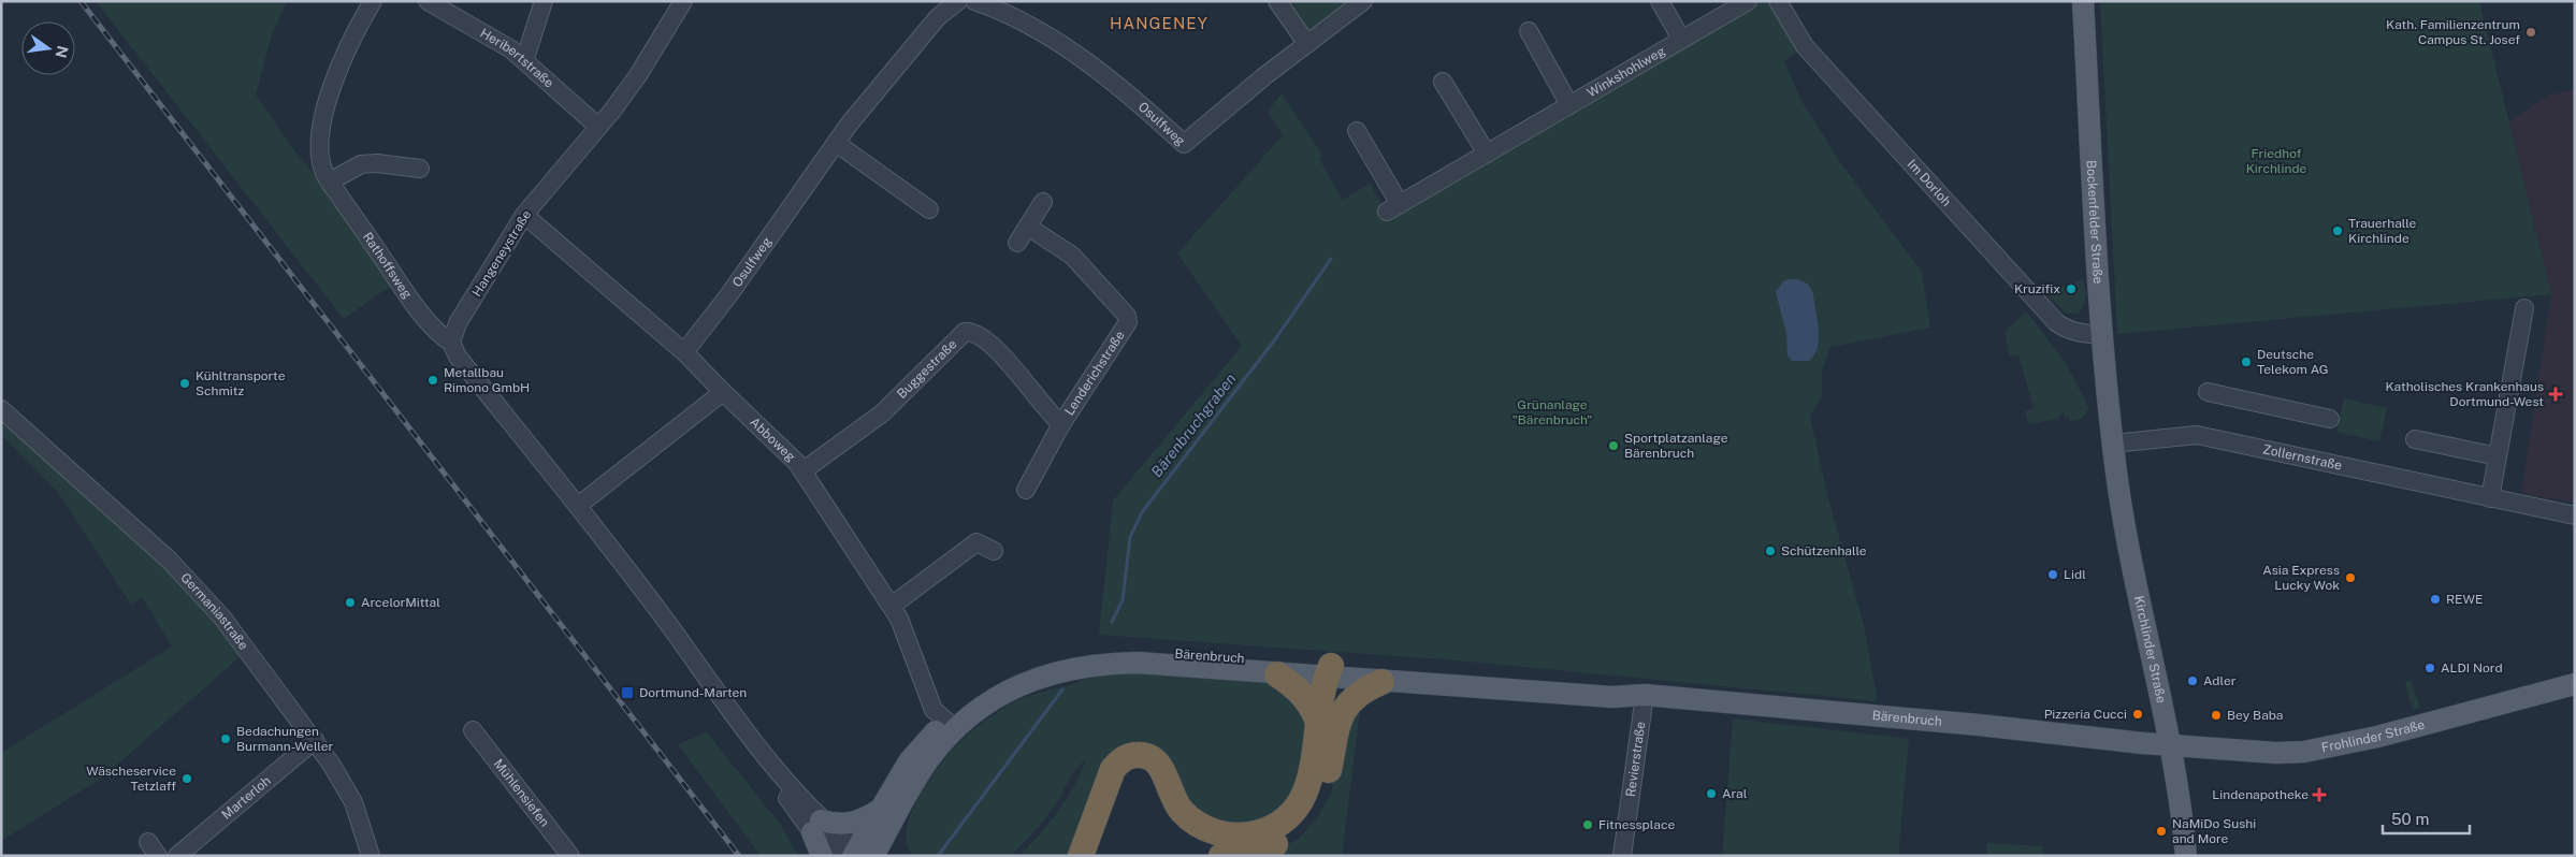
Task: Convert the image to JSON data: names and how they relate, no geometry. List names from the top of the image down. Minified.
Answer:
{"streets":{"main road":["Bockenfelder Straße","Kirchlinder Straße","Bärenbruch","Frohlinder Straße"],"street":["Heribertstraße","Winkshohlweg","Osulfweg","Im Dorloh","Hangeneystraße","Rathoffsweg","Buggestraße","Lenderichstraße","Abboweg","Zollernstraße","Germaniastraße","Revierstraße","Mühlensiefen","Marterloh"]},"crossings":[["Heribertstraße","Hangeneystraße"],["Osulfweg","Abboweg"],["Im Dorloh","Bockenfelder Straße"],["Bockenfelder Straße","Zollernstraße"],["Bockenfelder Straße","Kirchlinder Straße"],["Hangeneystraße","Rathoffsweg"],["Hangeneystraße","Abboweg"],["Buggestraße","Lenderichstraße"],["Buggestraße","Abboweg"],["Abboweg","Bärenbruch"],["Zollernstraße","Kirchlinder Straße"],["Germaniastraße","Marterloh"],["Kirchlinder Straße","Bärenbruch"],["Kirchlinder Straße","Frohlinder Straße"],["Bärenbruch","Frohlinder Straße"],["Bärenbruch","Revierstraße"]],"districts":["HANGENEY"],"water":["Bärenbruchgraben"],"parks":["Friedhof Kirchlinde","Grünanlage \"Bärenbruch\""],"places":{"other":["Kath. Familienzentrum Campus St. Josef","Trauerhalle Kirchlinde","Kruzifix","Deutsche Telekom AG","Metallbau Rimono GmbH","Kühltransporte Schmitz","Sportplatzanlage Bärenbruch","Schützenhalle","Lidl","Asia Express Lucky Wok","REWE","ArcelorMittal","ALDI Nord","Adler","Pizzeria Cucci","Bey Baba","Bedachungen Burmann-Weller","Wäscheservice Tetzlaff","Aral","Fitnessplace","NaMiDo Sushi and More"],"health":["Katholisches Krankenhaus Dortmund-West","Lindenapotheke"],"transit":["Dortmund-Marten"]},"scale_bar":"50 m","north":"right"}
